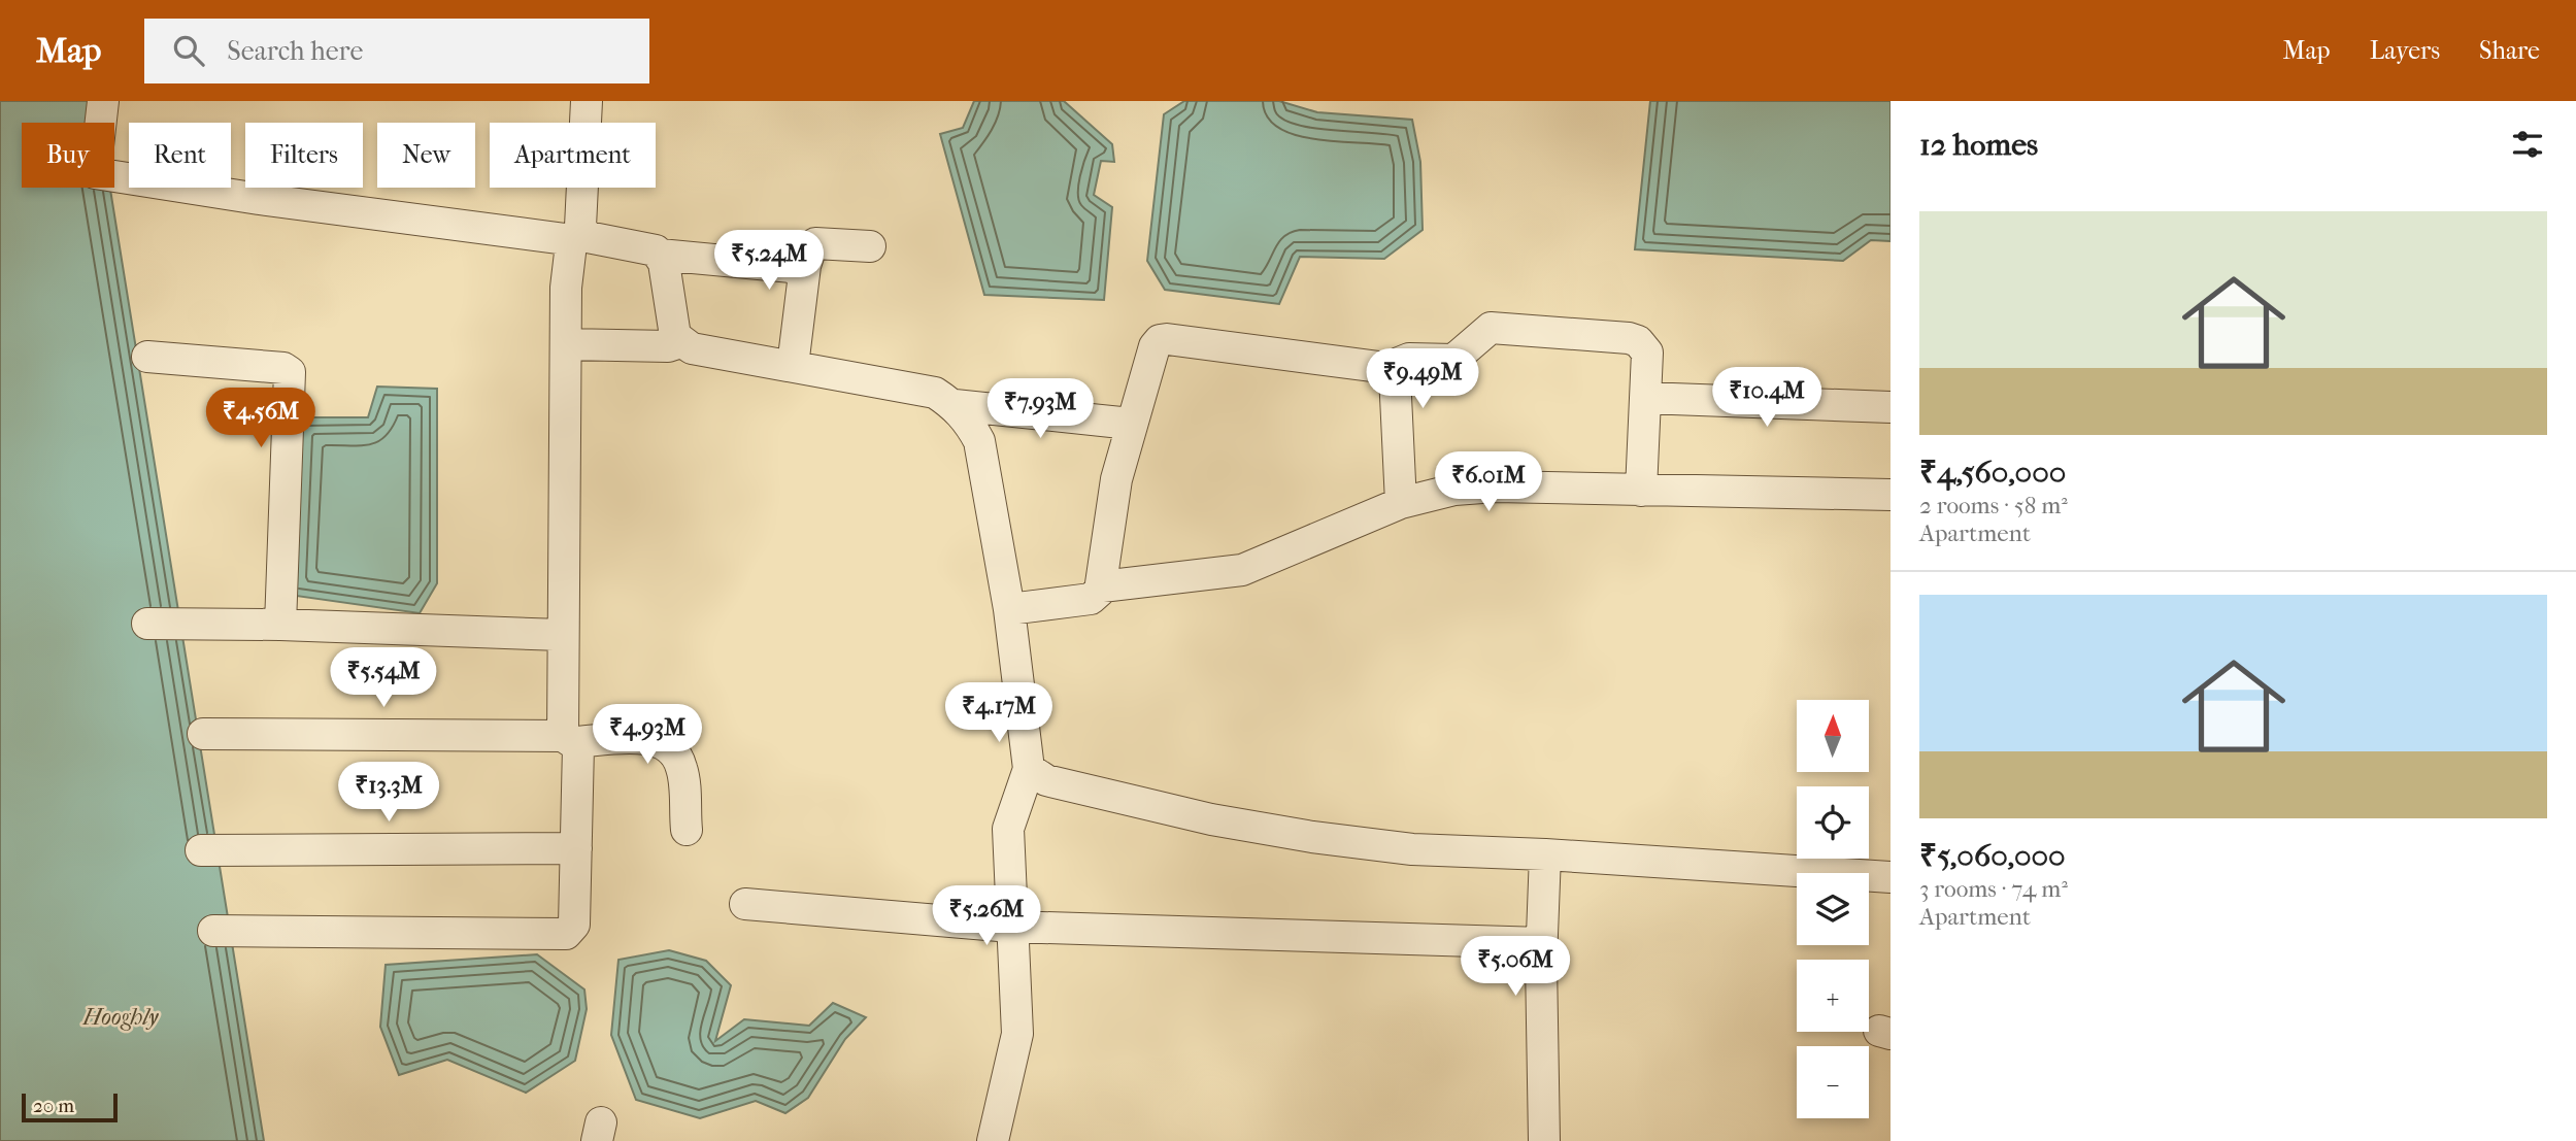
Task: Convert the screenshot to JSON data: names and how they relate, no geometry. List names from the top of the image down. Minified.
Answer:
{"water":["Hooghly"],"scale_bar":"20 m","north":"top","page":{"header":"Map","search":"Search here","nav":["Map","Layers","Share"],"heading":"12 homes","chip":["Buy","Rent","Filters","New","Apartment"],"list":[{"name":"₹4,560,000","note":"2 rooms · 58 m² · Apartment"},{"name":"₹5,060,000","note":"3 rooms · 74 m² · Apartment"}],"price":["₹5.24M","₹9.49M","₹10.4M","₹7.93M","₹4.56M","₹6.01M","₹5.54M","₹4.17M","₹4.93M","₹13.3M","₹5.26M","₹5.06M"],"map_buttons":["+","−"],"scale":"20 m"}}
